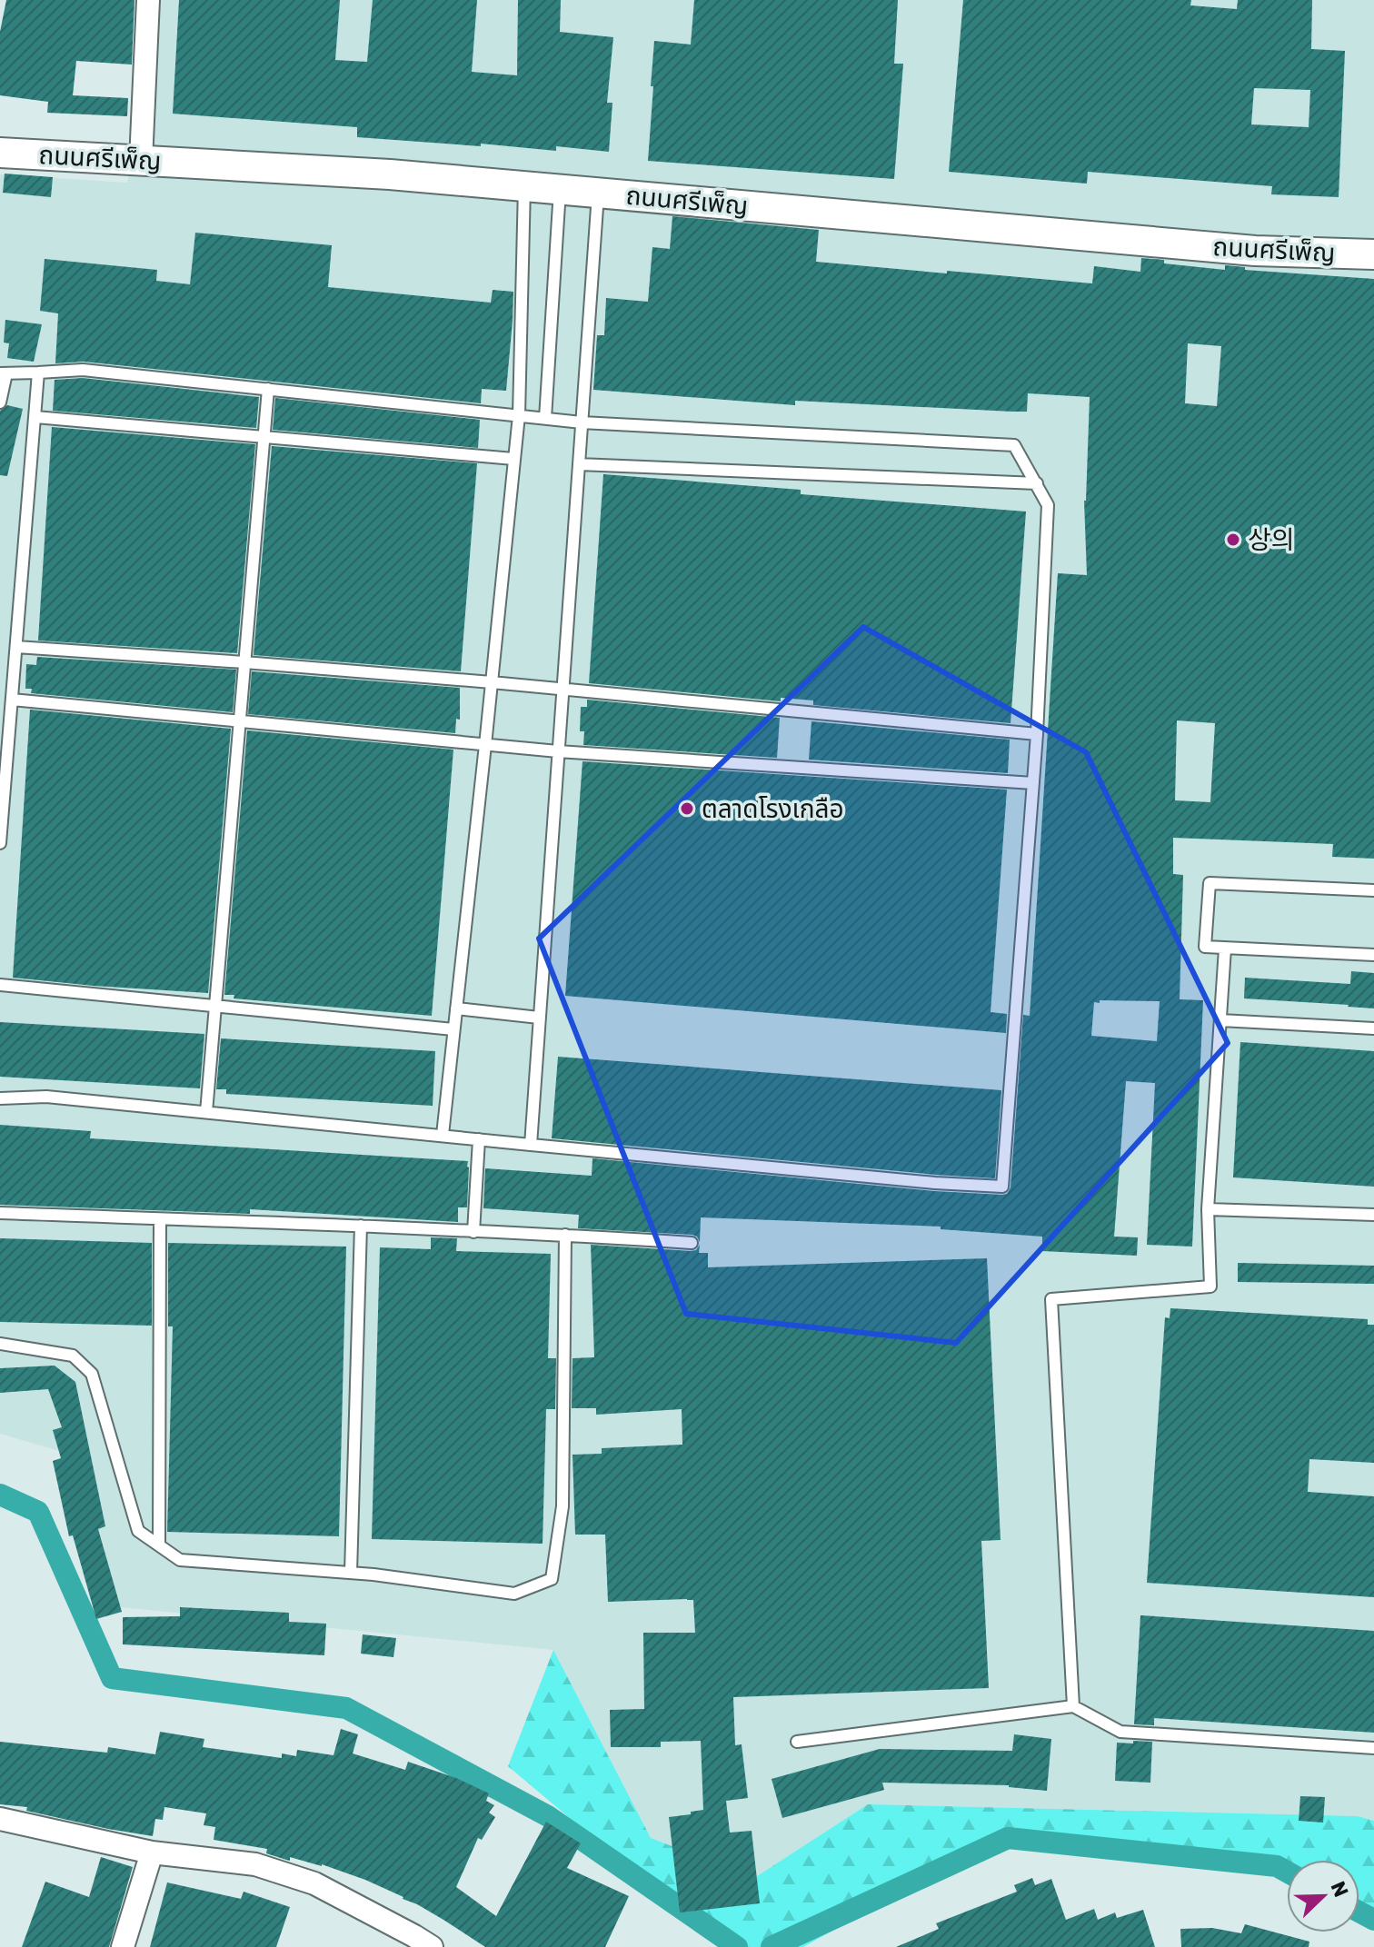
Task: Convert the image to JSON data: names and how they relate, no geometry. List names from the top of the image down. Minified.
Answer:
{"streets":{"main road":["ถนนศรีเพ็ญ"]},"places":["상의","ตลาดโรงเกลือ"],"north":"top right"}
